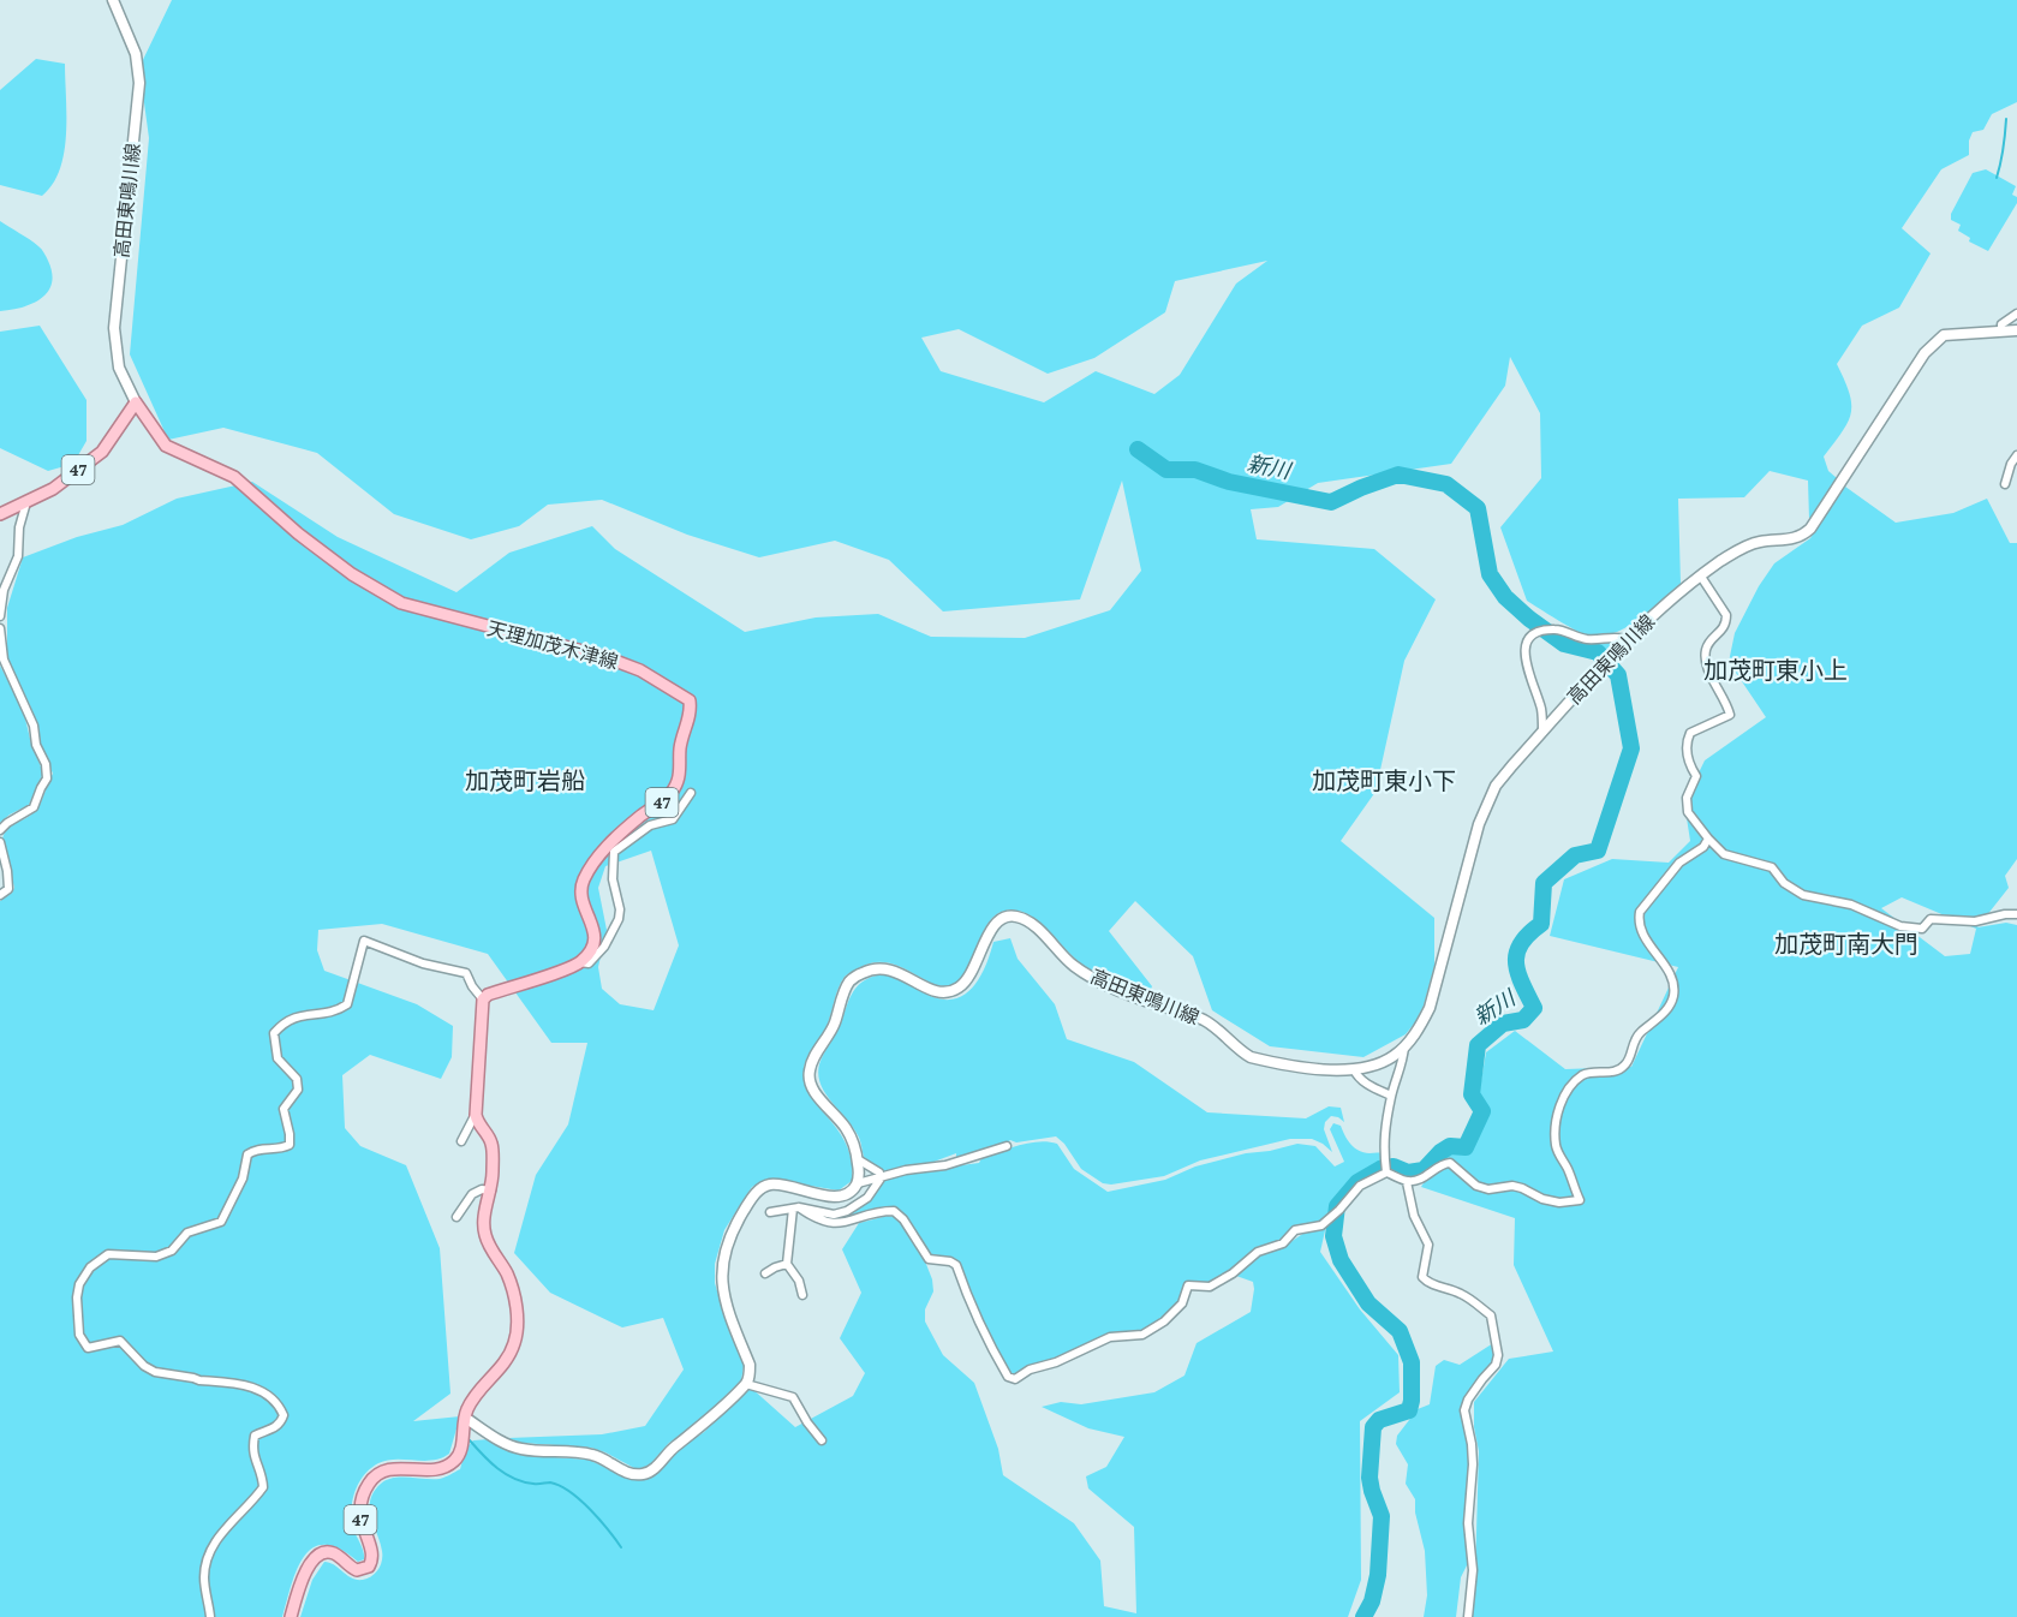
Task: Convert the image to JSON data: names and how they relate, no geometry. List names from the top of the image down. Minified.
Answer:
{"streets":{"main road":["高田東鳴川線","47","天理加茂木津線"]},"crossings":[["高田東鳴川線","47"],["高田東鳴川線","天理加茂木津線"],["47","天理加茂木津線"]],"districts":["加茂町東小上","加茂町岩船","加茂町東小下","加茂町南大門"],"water":["新川"]}
